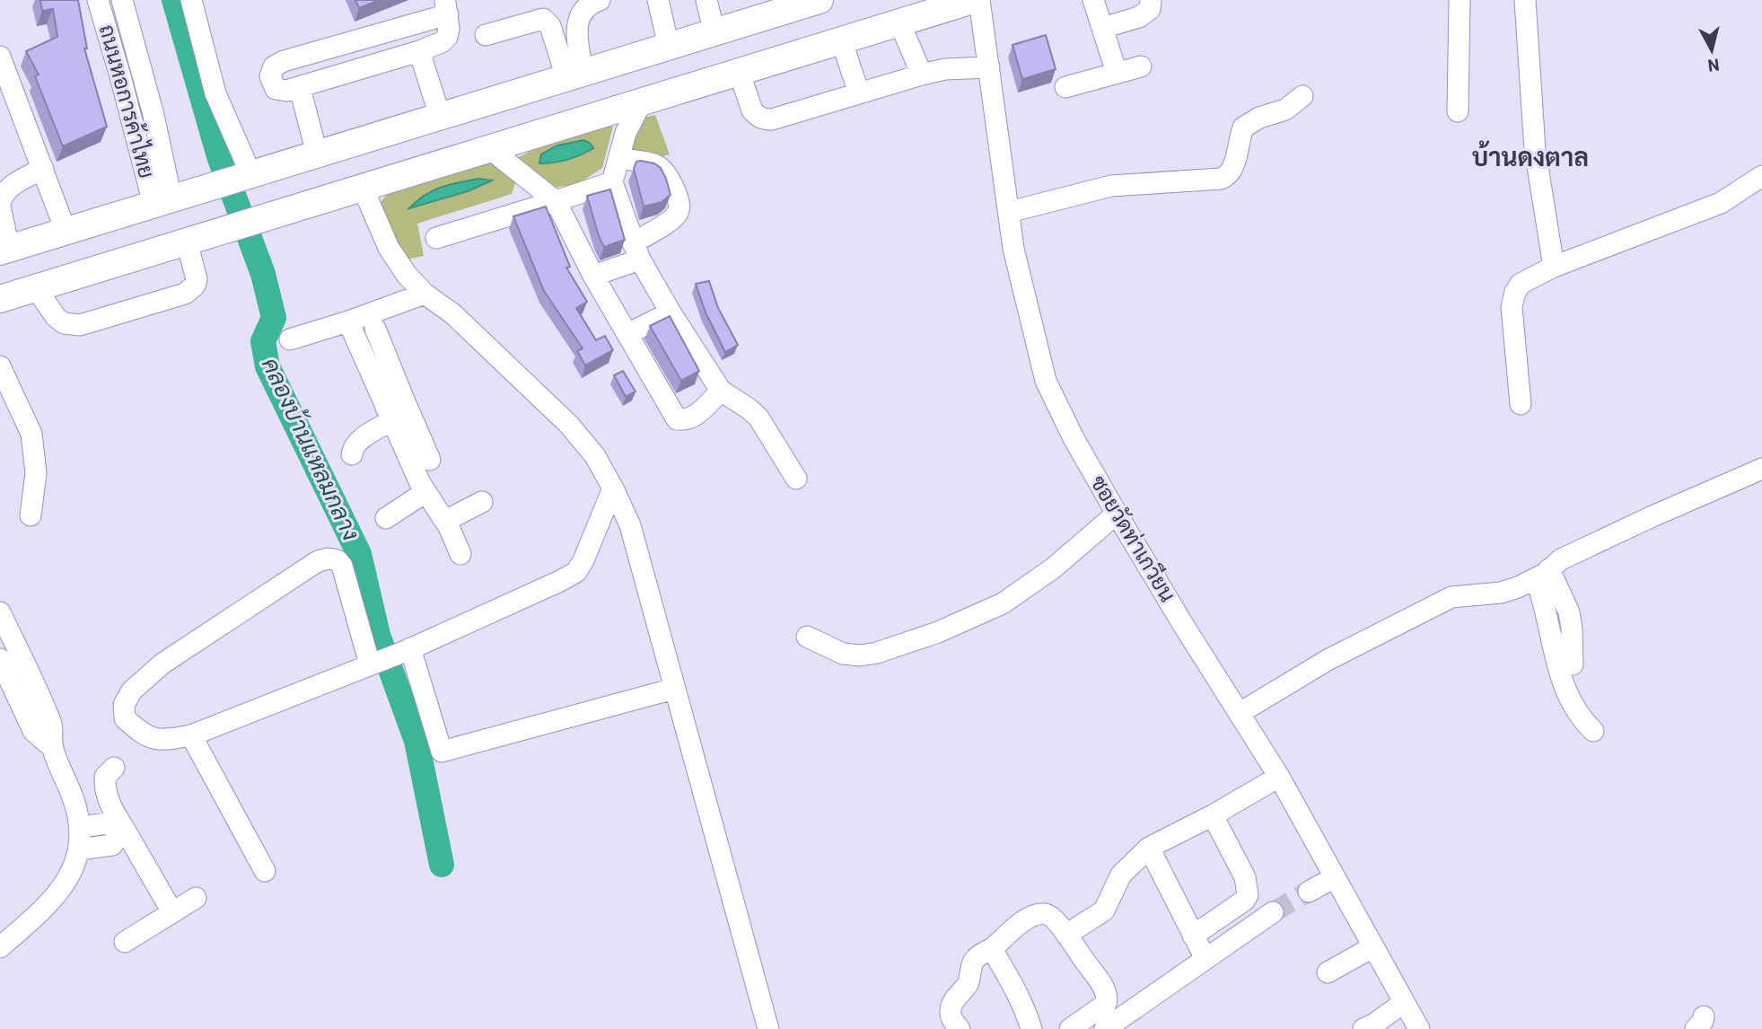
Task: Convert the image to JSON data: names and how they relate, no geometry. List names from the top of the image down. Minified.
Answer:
{"streets":{"street":["ถนนหอการค้าไทย","ซอยวัดท่าเกวียน"]},"districts":["บ้านดงตาล"],"water":["คลองบ้านแหลมกลาง"],"north":"bottom"}
